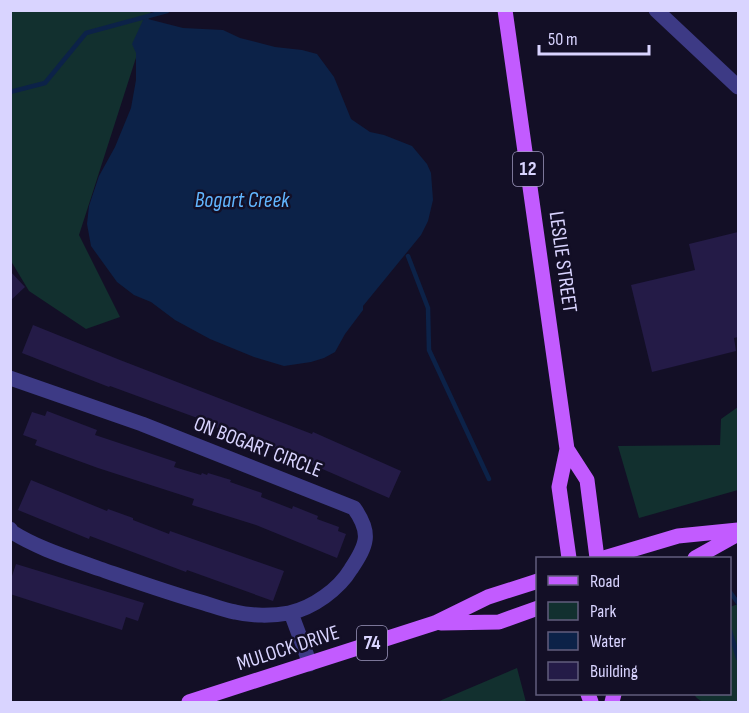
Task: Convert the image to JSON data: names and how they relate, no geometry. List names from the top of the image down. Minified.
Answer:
{"streets":{"main road":["12","LESLIE STREET","74","MULOCK DRIVE"],"street":["ON BOGART CIRCLE"]},"water":["Bogart Creek"],"legend":["Road","Park","Water","Building"],"scale_bar":"50 m"}
